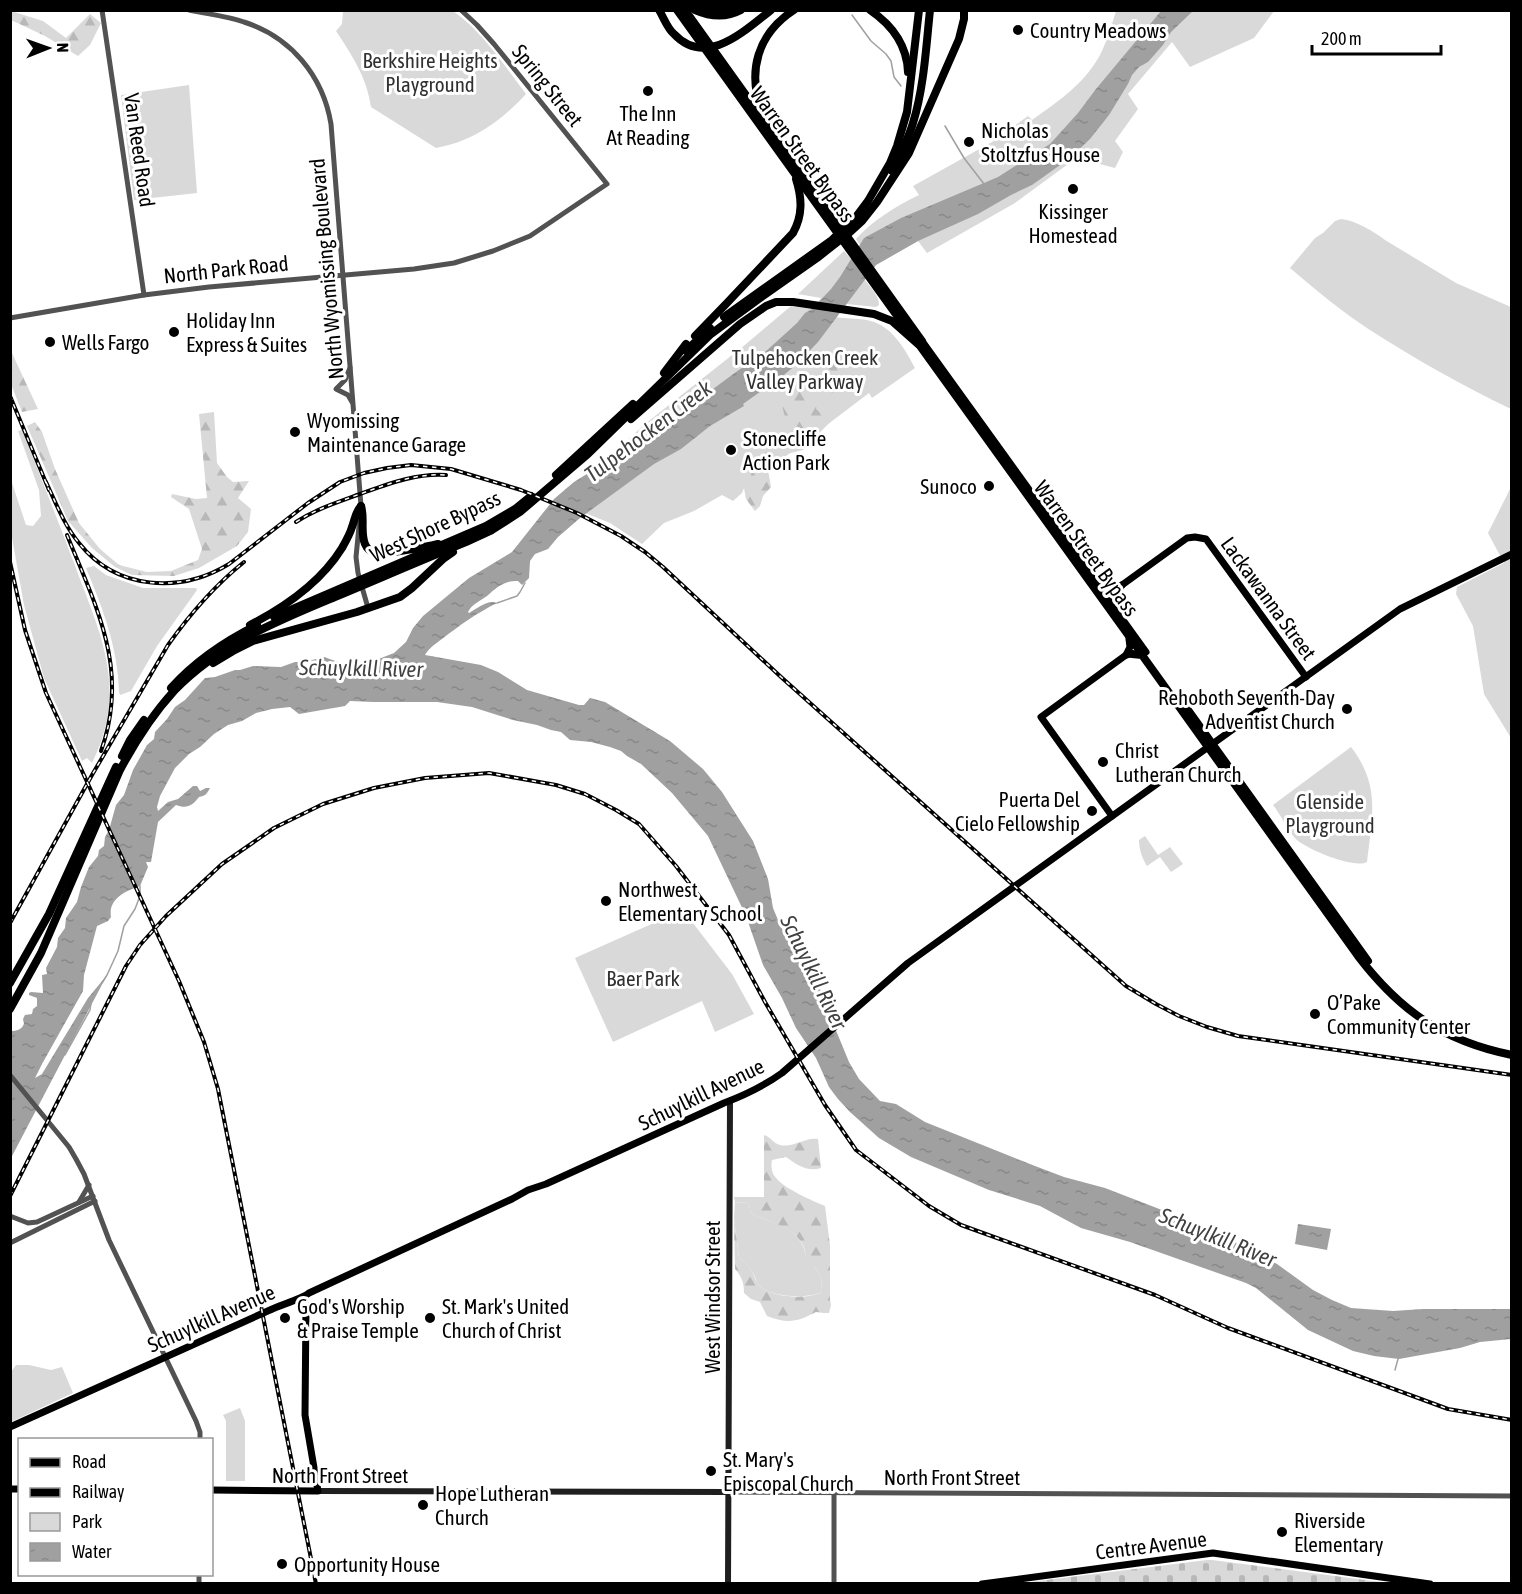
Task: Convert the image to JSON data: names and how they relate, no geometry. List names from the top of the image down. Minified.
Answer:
{"streets":{"highway":["Warren Street Bypass","West Shore Bypass"],"main road":["Lackawanna Street","Schuylkill Avenue","West Windsor Street","North Front Street","Centre Avenue"],"street":["Spring Street","Van Reed Road","North Park Road","North Wyomissing Boulevard"]},"crossings":[["Spring Street","North Park Road"],["Van Reed Road","North Park Road"],["North Park Road","North Wyomissing Boulevard"],["Lackawanna Street","Schuylkill Avenue"],["Schuylkill Avenue","West Windsor Street"],["West Windsor Street","North Front Street"]],"water":["Tulpehocken Creek","Schuylkill River"],"parks":["Berkshire Heights Playground","Tulpehocken Creek Valley Parkway","Glenside Playground","Baer Park"],"places":["Country Meadows","The Inn At Reading","Nicholas Stoltzfus House","Kissinger Homestead","Holiday Inn Express & Suites","Wells Fargo","Wyomissing Maintenance Garage","Stonecliffe Action Park","Sunoco","Rehoboth Seventh-Day Adventist Church","Christ Lutheran Church","Puerta Del Cielo Fellowship","Northwest Elementary School","O’Pake Community Center","God's Worship & Praise Temple","St. Mark's United Church of Christ","St. Mary's Episcopal Church","Hope Lutheran Church","Riverside Elementary","Opportunity House"],"legend":["Road","Railway","Park","Water"],"scale_bar":"200 m","north":"right"}
